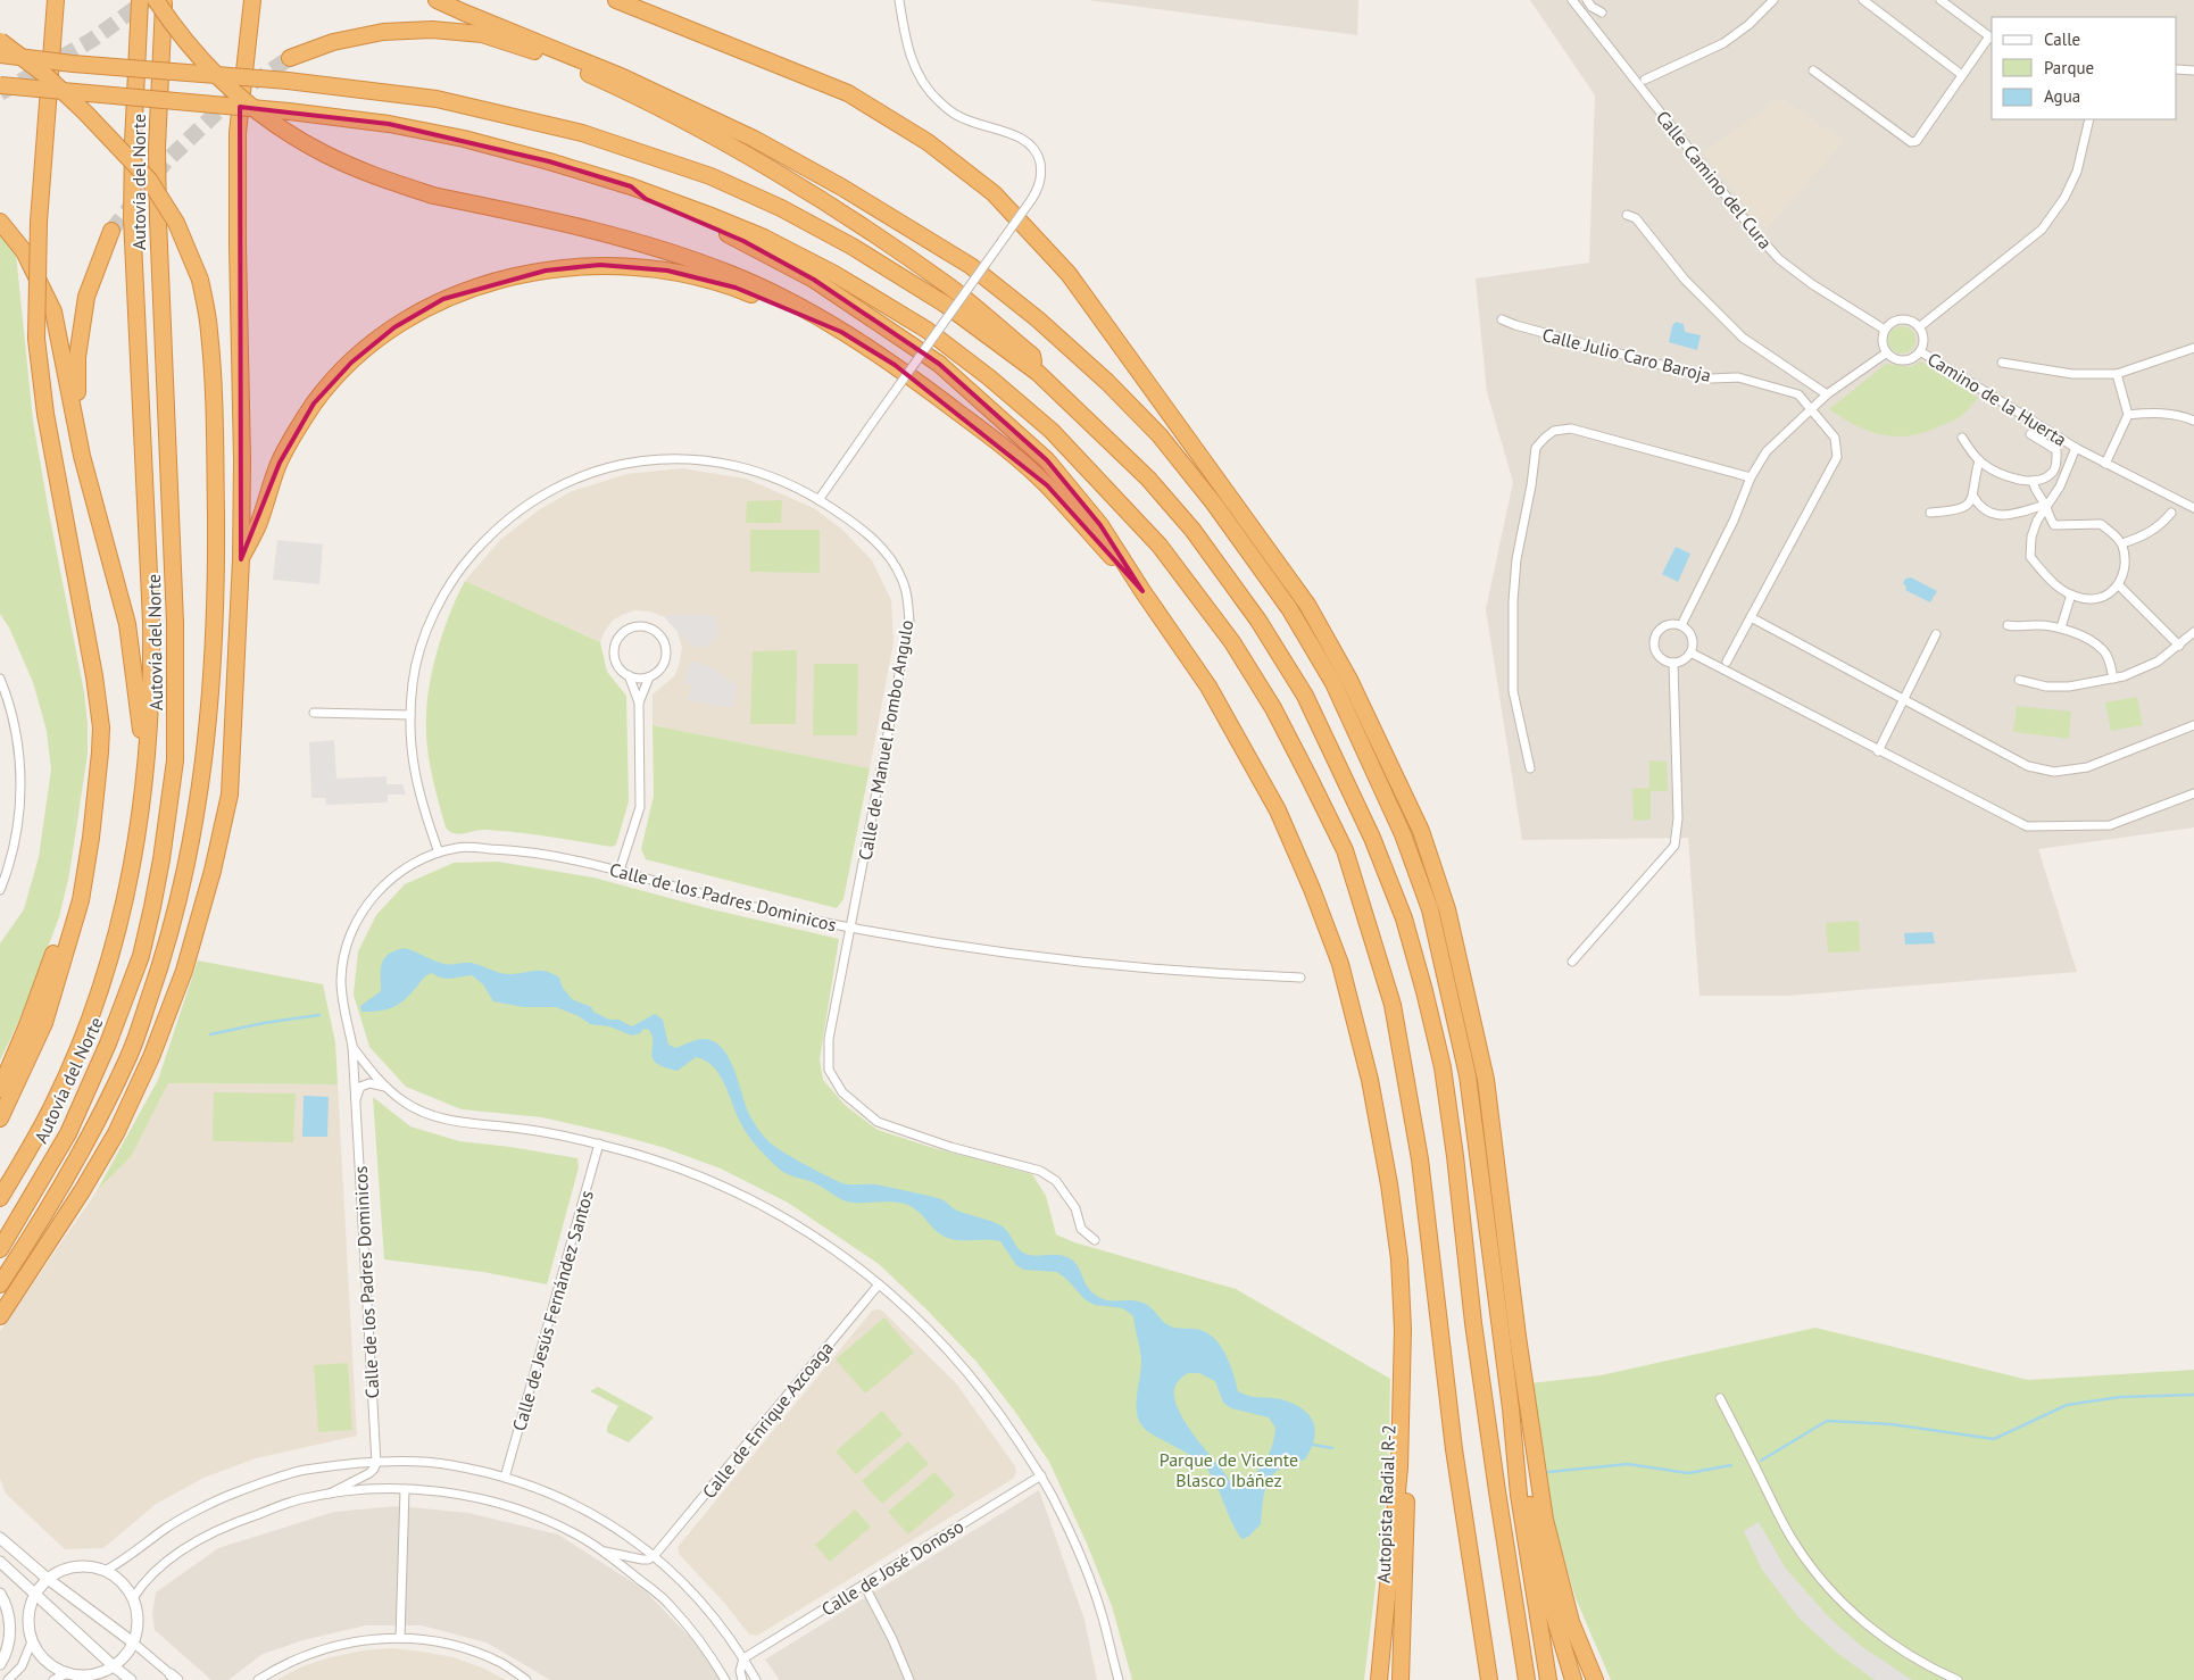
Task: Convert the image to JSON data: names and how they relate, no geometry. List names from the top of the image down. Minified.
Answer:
{"streets":{"highway":["Autovía del Norte","Autopista Radial R-2"],"street":["Calle Camino del Cura","Calle Julio Caro Baroja","Camino de la Huerta","Calle de Manuel Pombo Angulo","Calle de los Padres Dominicos","Calle de Jesús Fernández Santos","Calle de Enrique Azcoaga","Calle de José Donoso"]},"crossings":[["Calle Camino del Cura","Camino de la Huerta"],["Calle de Manuel Pombo Angulo","Calle de los Padres Dominicos"]],"parks":["Parque de Vicente Blasco Ibáñez"],"legend":["Calle","Parque","Agua"]}
